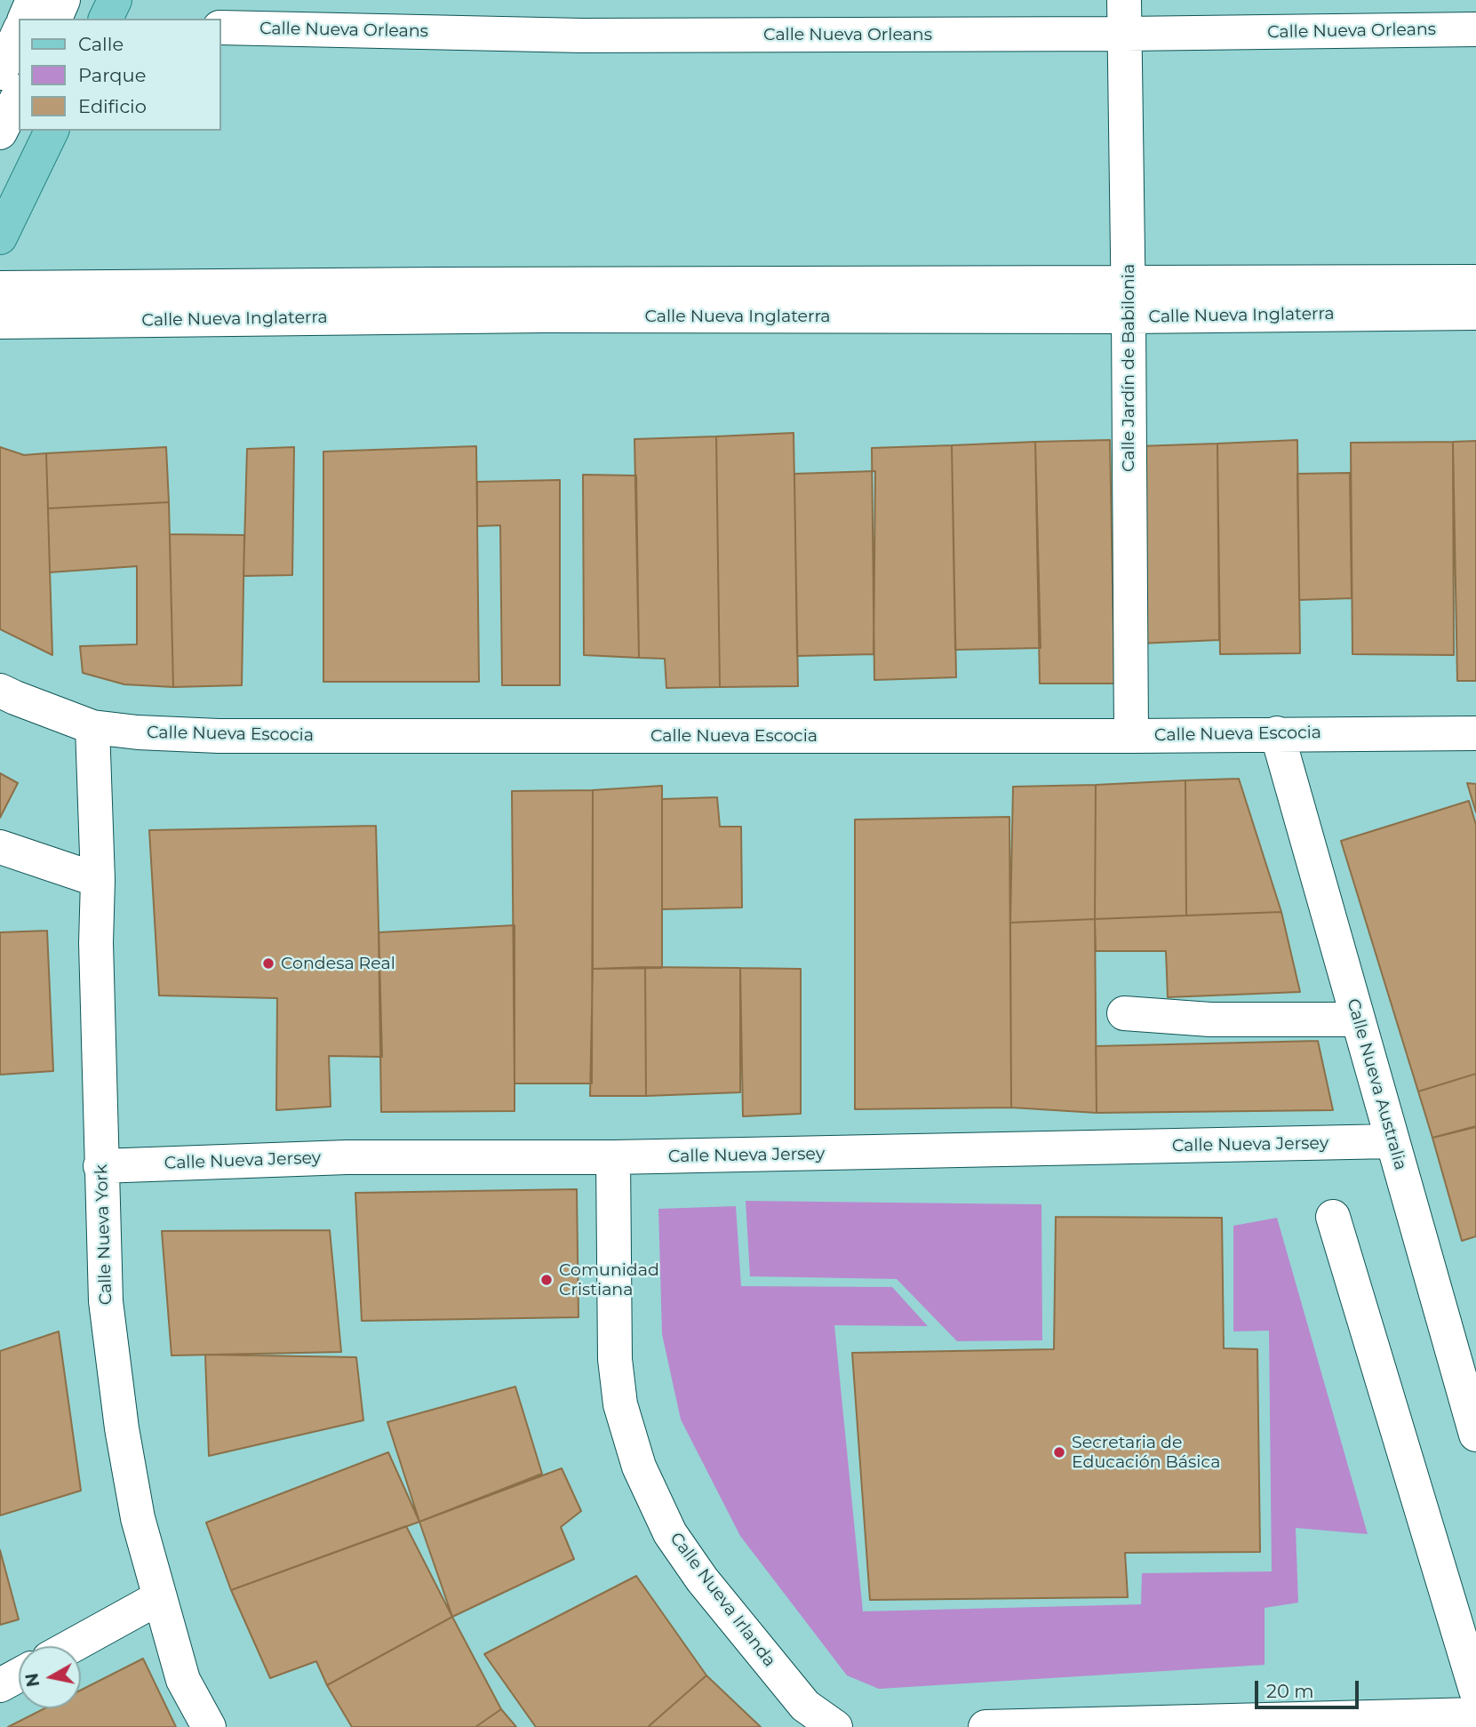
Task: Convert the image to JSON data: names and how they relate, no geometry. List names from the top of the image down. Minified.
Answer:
{"streets":{"street":["Calle Nueva Orleans","Calle Nueva Inglaterra","Calle Jardín de Babilonia","Calle Nueva Escocia","Calle Nueva Australia","Calle Nueva Jersey","Calle Nueva York","Calle Nueva Irlanda"]},"crossings":[["Calle Nueva Orleans","Calle Jardín de Babilonia"],["Calle Nueva Inglaterra","Calle Jardín de Babilonia"],["Calle Jardín de Babilonia","Calle Nueva Escocia"],["Calle Nueva Escocia","Calle Nueva Australia"],["Calle Nueva Escocia","Calle Nueva York"],["Calle Nueva Australia","Calle Nueva Jersey"],["Calle Nueva Jersey","Calle Nueva York"],["Calle Nueva Jersey","Calle Nueva Irlanda"]],"places":["Condesa Real","Comunidad Cristiana","Secretaria de Educación Básica"],"legend":["Calle","Parque","Edificio"],"scale_bar":"20 m","north":"left"}
